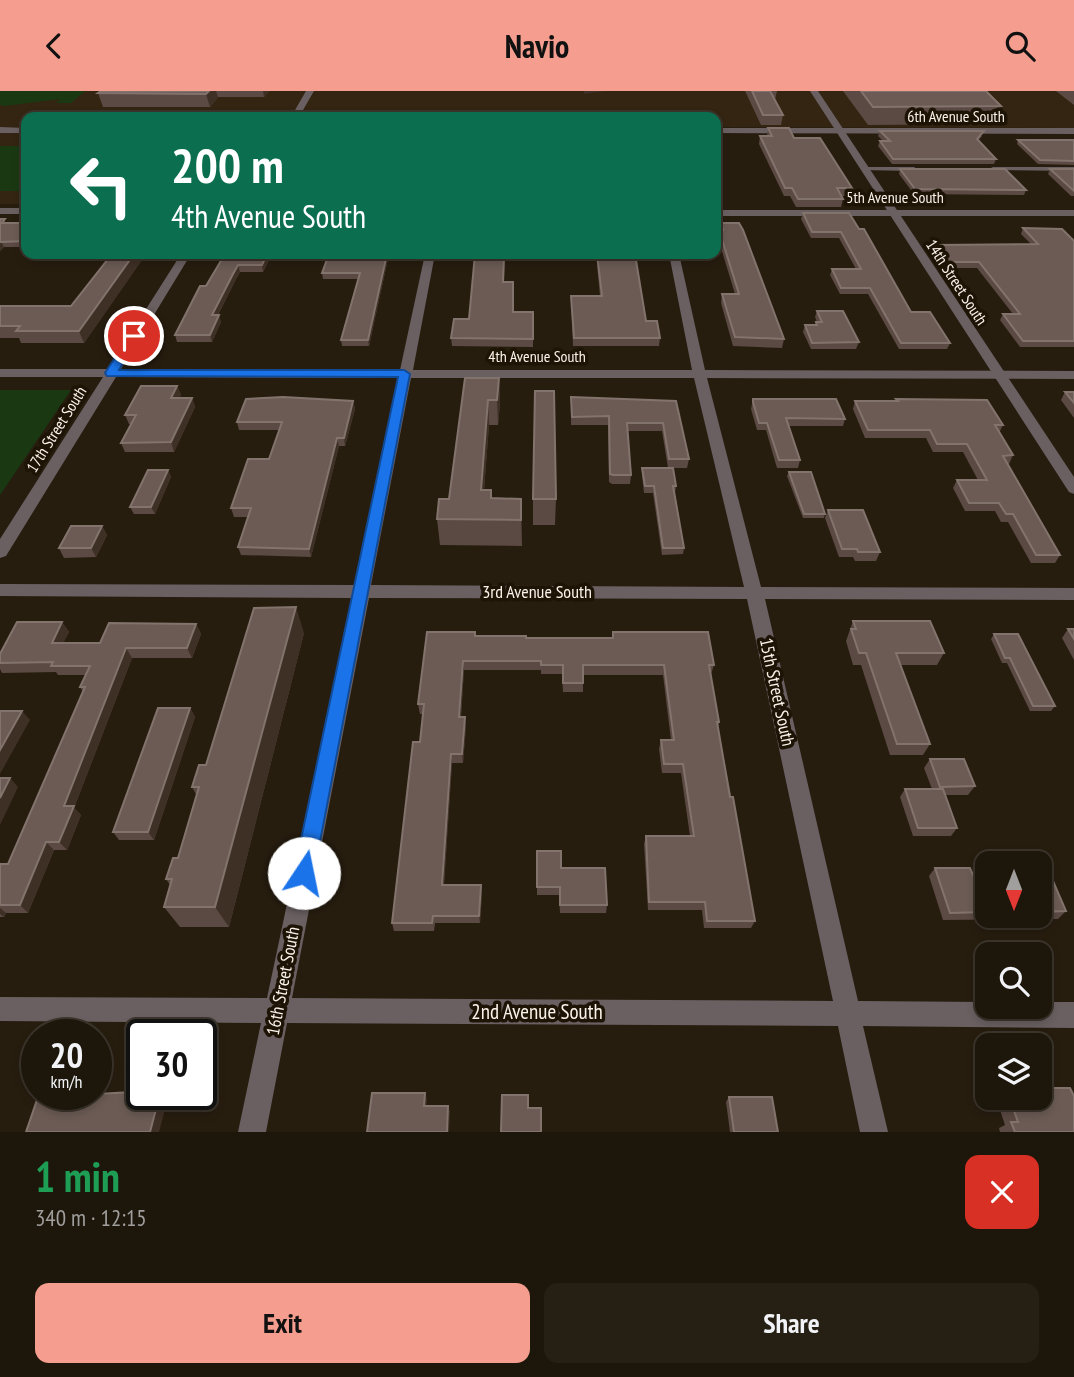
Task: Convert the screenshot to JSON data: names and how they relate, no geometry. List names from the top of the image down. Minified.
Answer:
{"streets":{"street":["6th Avenue South","5th Avenue South","14th Street South","4th Avenue South","17th Street South","3rd Avenue South","15th Street South","16th Street South","2nd Avenue South"]},"crossings":[["6th Avenue South","14th Street South"],["5th Avenue South","14th Street South"],["14th Street South","4th Avenue South"],["4th Avenue South","17th Street South"],["4th Avenue South","15th Street South"],["4th Avenue South","16th Street South"],["3rd Avenue South","15th Street South"],["3rd Avenue South","16th Street South"],["15th Street South","2nd Avenue South"],["16th Street South","2nd Avenue South"]],"north":"bottom","page":{"header":"Navio","turn":["200 m","4th Avenue South"],"speed":"20 km/h","limit":"30","heading":["1 min","340 m · 12:15"],"buttons":["Exit","Share"]}}
